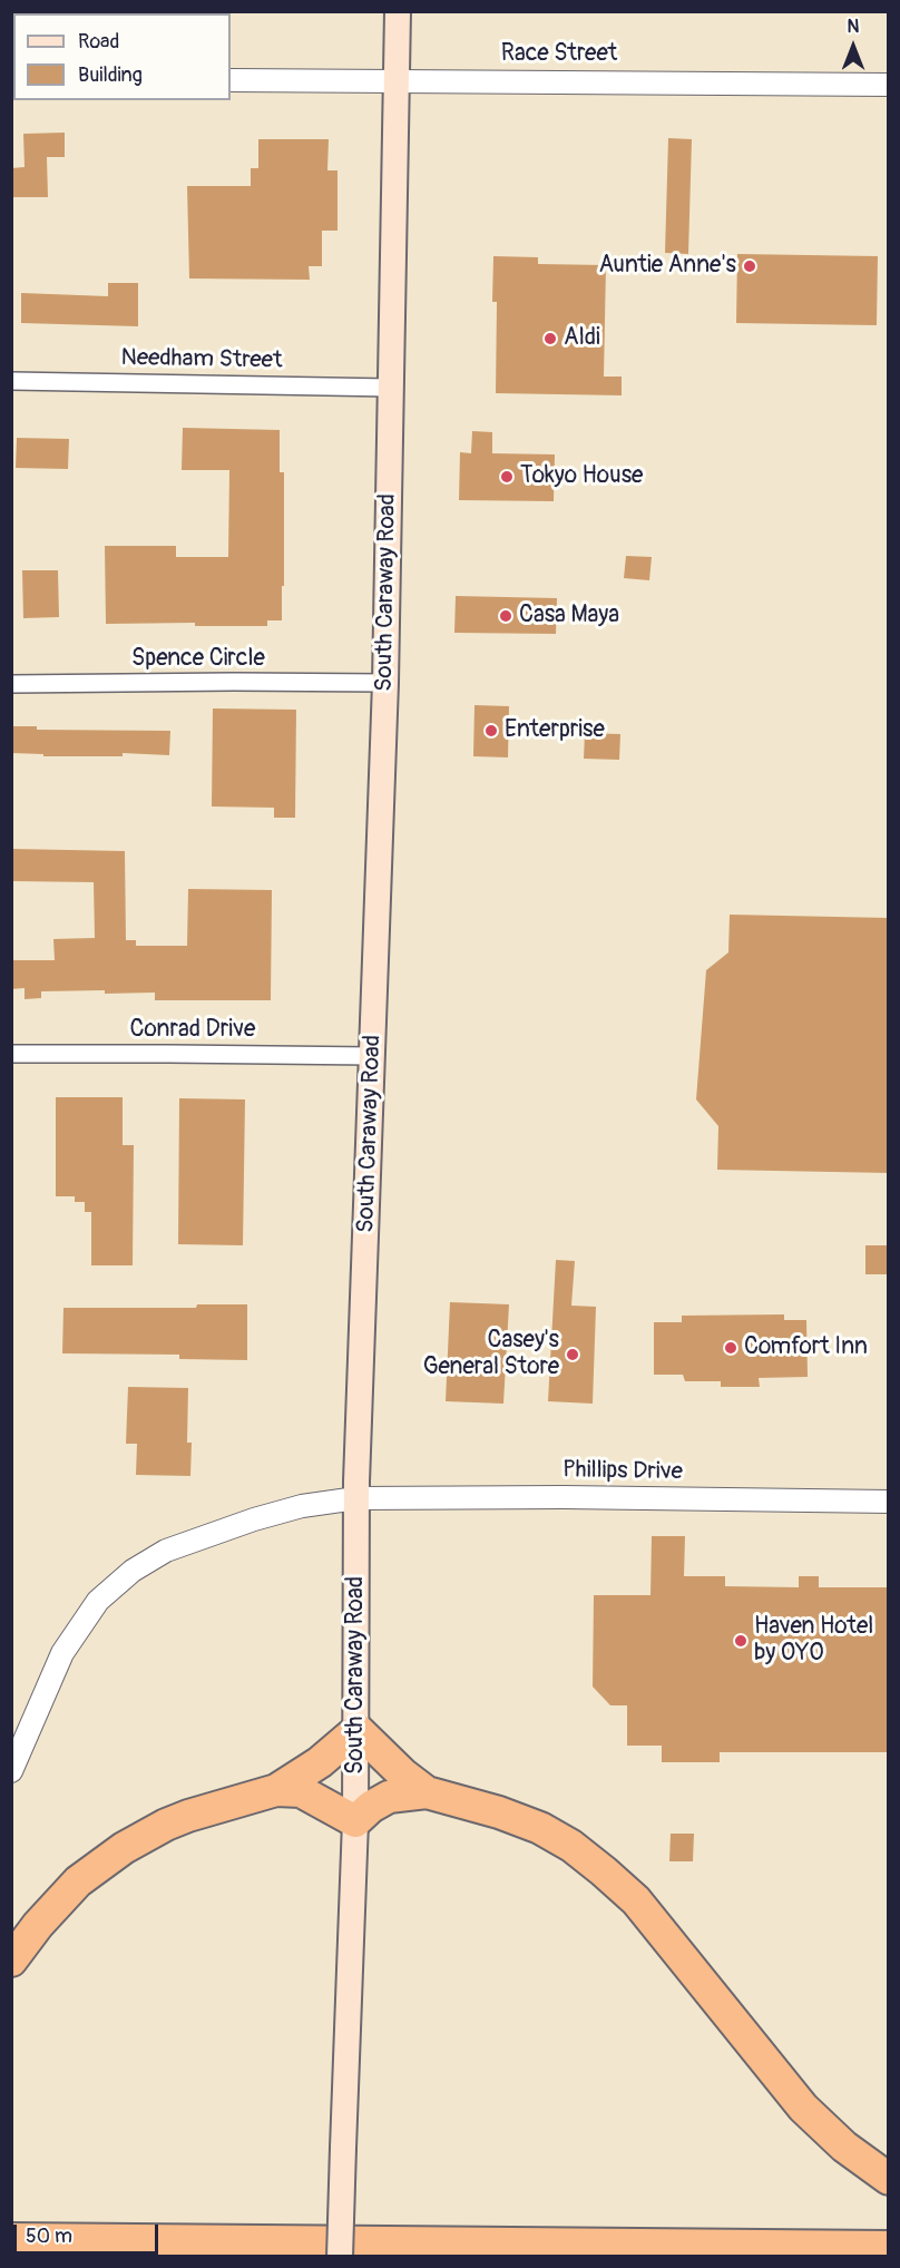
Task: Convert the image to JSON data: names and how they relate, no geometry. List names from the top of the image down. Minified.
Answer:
{"streets":{"main road":["South Caraway Road"],"street":["Race Street","Needham Street","Spence Circle","Conrad Drive","Phillips Drive"]},"crossings":[["Race Street","South Caraway Road"],["Needham Street","South Caraway Road"],["South Caraway Road","Spence Circle"],["South Caraway Road","Conrad Drive"],["South Caraway Road","Phillips Drive"]],"places":["Auntie Anne's","Aldi","Tokyo House","Casa Maya","Enterprise","Comfort Inn","Casey's General Store","Haven Hotel by OYO"],"legend":["Road","Building"],"scale_bar":"50 m","north":"top"}
